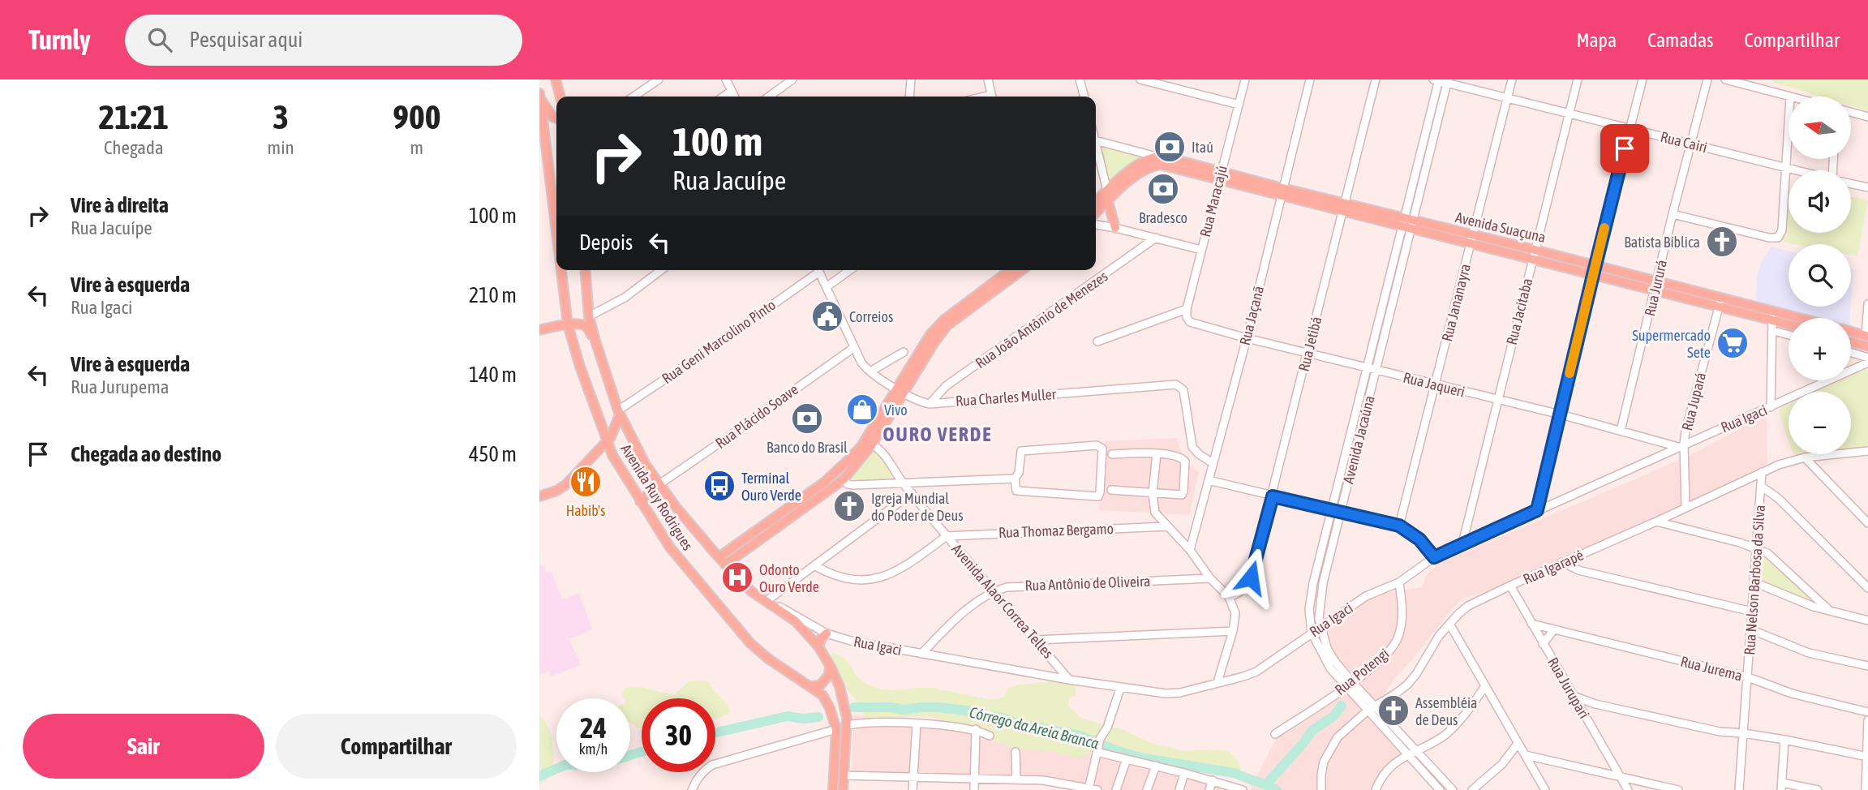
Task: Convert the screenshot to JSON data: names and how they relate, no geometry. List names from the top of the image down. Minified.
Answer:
{"streets":{"main road":["Avenida Suaçuna","Avenida Ruy Rodrigues"],"street":["Rua Cairi","Rua Maracajú","Rua Jururá","Rua Jananayra","Rua Jacitaba","Rua Jaçanã","Rua João Antônio de Menezes","Rua Geni Marcolino Pinto","Rua Jetibá","Rua Jaqueri","Rua Charles Muller","Rua Jupará","Rua Plácido Soave","Rua Igaci","Avenida Jacaúna","Rua Thomaz Bergamo","Rua Igarapé","Rua Nelson Barbosa da Silva","Rua Antônio de Oliveira","Avenida Alaor Correa Telles","Rua Jurema","Rua Potengi","Rua Jurupari"]},"crossings":[["Rua Cairi","Rua Jururá"],["Rua Cairi","Rua Jananayra"],["Rua Cairi","Rua Jacitaba"],["Rua Cairi","Avenida Jacaúna"],["Rua Maracajú","Avenida Suaçuna"],["Rua Maracajú","Rua Jaqueri"],["Avenida Suaçuna","Rua Jururá"],["Avenida Suaçuna","Rua Jananayra"],["Avenida Suaçuna","Rua Jacitaba"],["Avenida Suaçuna","Rua Jaçanã"],["Avenida Suaçuna","Rua Jetibá"],["Avenida Suaçuna","Rua Jupará"],["Avenida Suaçuna","Avenida Jacaúna"],["Rua Jururá","Rua Jaqueri"],["Rua Jananayra","Rua Jaqueri"],["Rua Jacitaba","Rua Jaqueri"],["Rua Jacitaba","Rua Igaci"],["Rua Jaçanã","Rua Jaqueri"],["Rua Jaçanã","Rua Charles Muller"],["Rua João Antônio de Menezes","Rua Charles Muller"],["Rua Geni Marcolino Pinto","Avenida Ruy Rodrigues"],["Rua Jetibá","Rua Jaqueri"],["Rua Jaqueri","Rua Jupará"],["Rua Jaqueri","Rua Igaci"],["Rua Jaqueri","Avenida Jacaúna"],["Rua Charles Muller","Rua Plácido Soave"],["Rua Jupará","Rua Igaci"],["Rua Jupará","Rua Igarapé"],["Rua Plácido Soave","Avenida Ruy Rodrigues"],["Rua Igaci","Avenida Jacaúna"],["Rua Igaci","Avenida Ruy Rodrigues"],["Rua Igaci","Rua Antônio de Oliveira"],["Rua Igaci","Avenida Alaor Correa Telles"],["Rua Igaci","Rua Potengi"],["Avenida Jacaúna","Rua Igarapé"],["Avenida Jacaúna","Rua Potengi"],["Rua Thomaz Bergamo","Avenida Alaor Correa Telles"],["Rua Igarapé","Rua Nelson Barbosa da Silva"],["Rua Igarapé","Rua Jurupari"],["Rua Nelson Barbosa da Silva","Rua Jurema"],["Rua Antônio de Oliveira","Avenida Alaor Correa Telles"],["Rua Jurema","Rua Jurupari"]],"districts":["OURO VERDE"],"water":["Córrego da Areia Branca"],"places":{"bank":["Itaú","Bradesco","Banco do Brasil"],"church":["Batista Bíblica","Igreja Mundial do Poder de Deus","Assembléia de Deus"],"public building":["Correios"],"supermarket":["Supermercado Sete"],"shop":["Vivo"],"restaurant":["Habib's"],"bus stop":["Terminal Ouro Verde"],"hospital":["Odonto Ouro Verde"]},"north":"left","page":{"header":"Turnly","search":"Pesquisar aqui","nav":["Mapa","Camadas","Compartilhar"],"eta":["21:21","Chegada","3","min","900","m"],"map_buttons":["+","−"],"turn":["100 m","Rua Jacuípe"],"list":[{"name":"Vire à direita","note":"Rua Jacuípe","value":"100 m"},{"name":"Vire à esquerda","note":"Rua Igaci","value":"210 m"},{"name":"Vire à esquerda","note":"Rua Jurupema","value":"140 m"},{"name":"Chegada ao destino","value":"450 m"}],"then":"Depois","speed":"24 km/h","limit":"30","buttons":["Sair","Compartilhar"]}}
